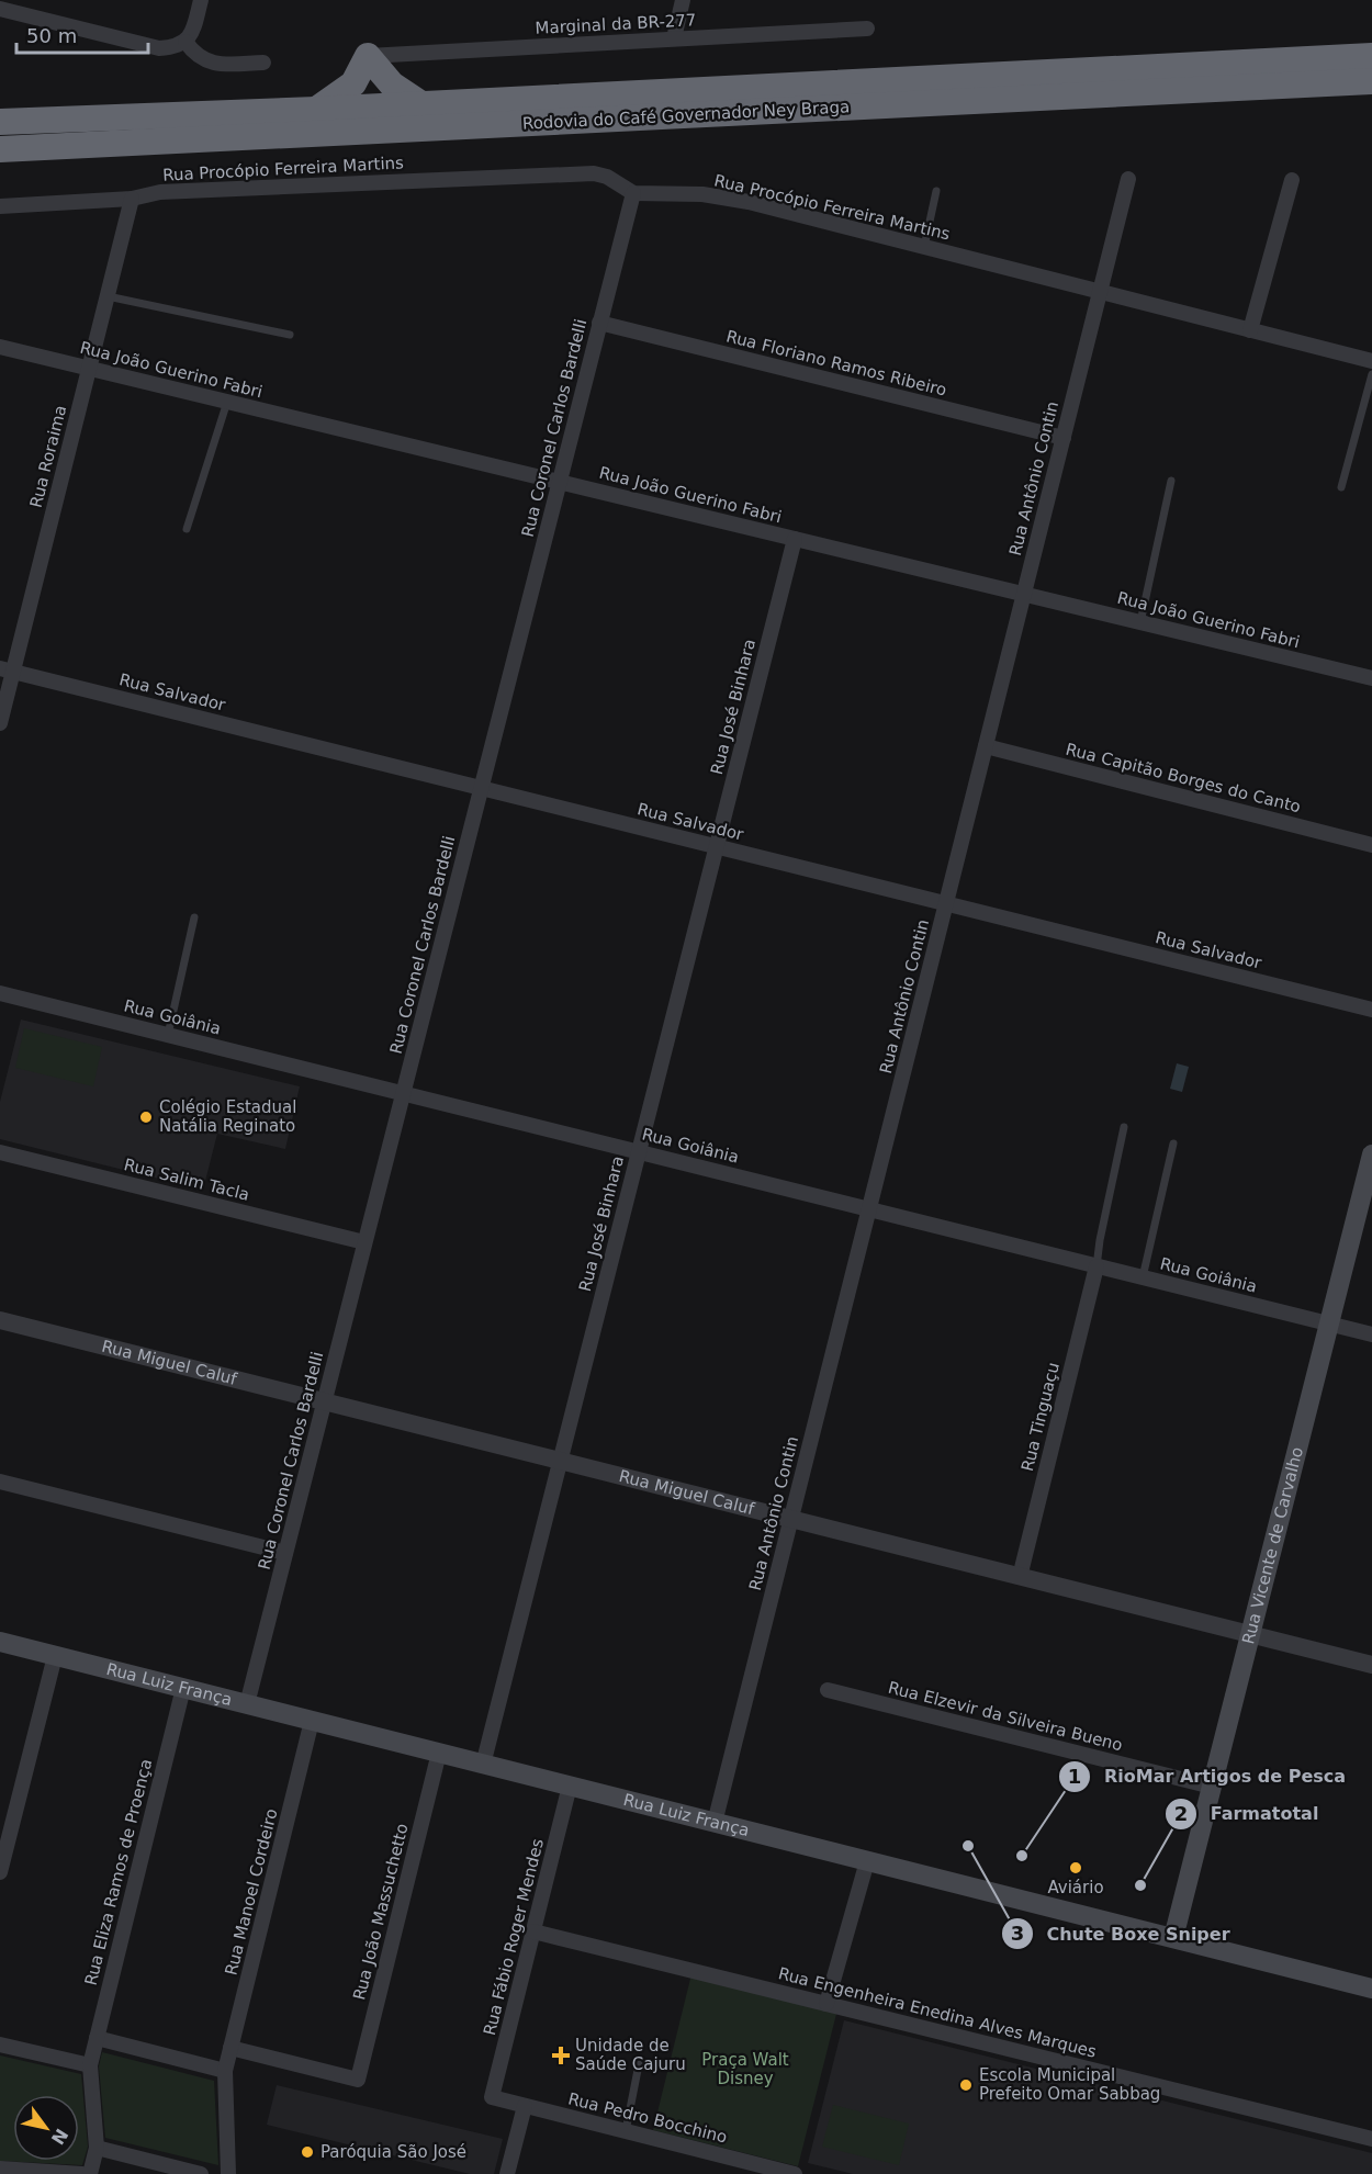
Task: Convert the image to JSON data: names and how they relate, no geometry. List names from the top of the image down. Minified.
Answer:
{"streets":{"highway":["Rodovia do Café Governador Ney Braga"],"main road":["Rua Vicente de Carvalho","Rua Luiz França"],"street":["Marginal da BR-277","Rua Procópio Ferreira Martins","Rua Floriano Ramos Ribeiro","Rua João Guerino Fabri","Rua Coronel Carlos Bardelli","Rua Roraima","Rua Antônio Contin","Rua Salvador","Rua José Binhara","Rua Capitão Borges do Canto","Rua Goiânia","Rua Salim Tacla","Rua Miguel Caluf","Rua Tinguaçu","Rua Elzevir da Silveira Bueno","Rua Eliza Ramos de Proença","Rua Manoel Cordeiro","Rua João Massuchetto","Rua Fábio Roger Mendes","Rua Engenheira Enedina Alves Marques","Rua Pedro Bocchino"]},"crossings":[["Rua Procópio Ferreira Martins","Rua Coronel Carlos Bardelli"],["Rua Procópio Ferreira Martins","Rua Roraima"],["Rua Procópio Ferreira Martins","Rua Antônio Contin"],["Rua Floriano Ramos Ribeiro","Rua Coronel Carlos Bardelli"],["Rua Floriano Ramos Ribeiro","Rua Antônio Contin"],["Rua João Guerino Fabri","Rua Coronel Carlos Bardelli"],["Rua João Guerino Fabri","Rua Roraima"],["Rua João Guerino Fabri","Rua Antônio Contin"],["Rua João Guerino Fabri","Rua José Binhara"],["Rua Coronel Carlos Bardelli","Rua Salvador"],["Rua Coronel Carlos Bardelli","Rua Goiânia"],["Rua Coronel Carlos Bardelli","Rua Salim Tacla"],["Rua Coronel Carlos Bardelli","Rua Miguel Caluf"],["Rua Coronel Carlos Bardelli","Rua Luiz França"],["Rua Roraima","Rua Salvador"],["Rua Antônio Contin","Rua Salvador"],["Rua Antônio Contin","Rua Capitão Borges do Canto"],["Rua Antônio Contin","Rua Goiânia"],["Rua Antônio Contin","Rua Miguel Caluf"],["Rua Antônio Contin","Rua Luiz França"],["Rua Salvador","Rua José Binhara"],["Rua José Binhara","Rua Goiânia"],["Rua José Binhara","Rua Miguel Caluf"],["Rua José Binhara","Rua Luiz França"],["Rua Goiânia","Rua Tinguaçu"],["Rua Goiânia","Rua Vicente de Carvalho"],["Rua Miguel Caluf","Rua Tinguaçu"],["Rua Miguel Caluf","Rua Vicente de Carvalho"],["Rua Vicente de Carvalho","Rua Luiz França"],["Rua Vicente de Carvalho","Rua Elzevir da Silveira Bueno"],["Rua Luiz França","Rua Eliza Ramos de Proença"],["Rua Luiz França","Rua Manoel Cordeiro"],["Rua Luiz França","Rua João Massuchetto"],["Rua Luiz França","Rua Fábio Roger Mendes"],["Rua Manoel Cordeiro","Rua João Massuchetto"],["Rua Fábio Roger Mendes","Rua Engenheira Enedina Alves Marques"],["Rua Fábio Roger Mendes","Rua Pedro Bocchino"]],"parks":["Praça Walt Disney"],"places":{"other":["Colégio Estadual Natália Reginato","Chute Boxe Sniper","RioMar Artigos de Pesca","Aviário","Farmatotal","Escola Municipal Prefeito Omar Sabbag","Paróquia São José"],"health":["Unidade de Saúde Cajuru"]},"scale_bar":"50 m","north":"bottom right"}
